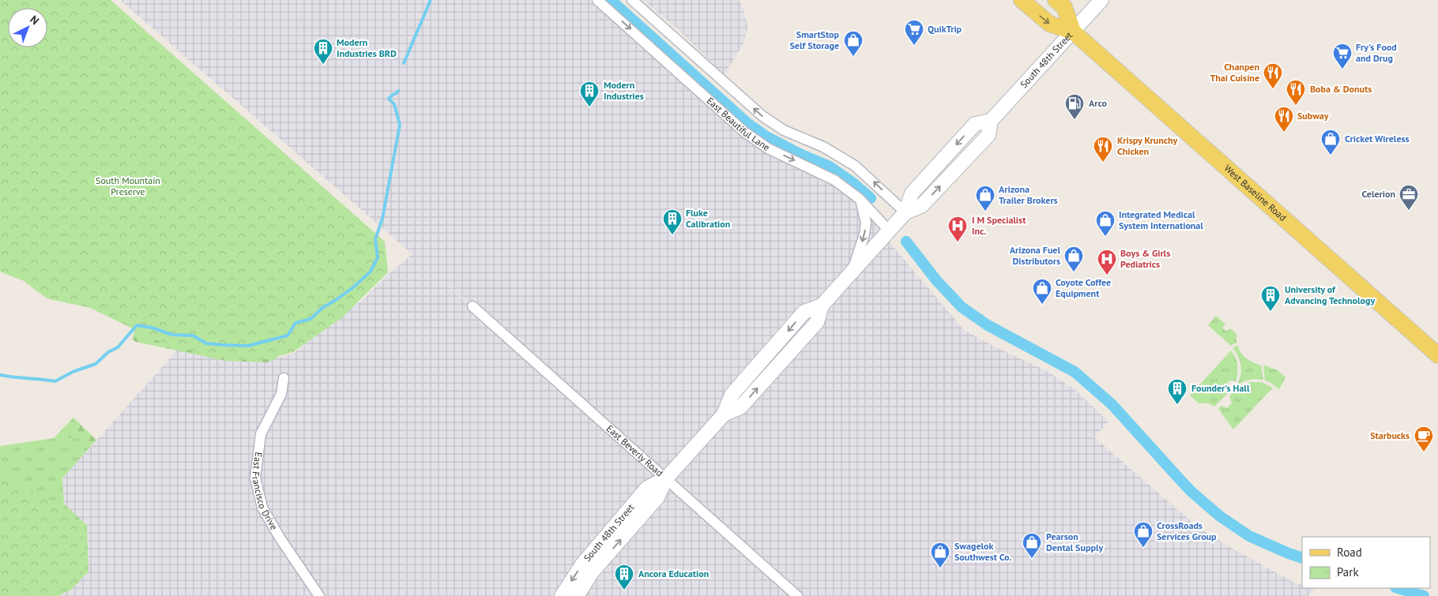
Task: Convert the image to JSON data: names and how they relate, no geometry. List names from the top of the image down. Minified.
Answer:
{"streets":{"main road":["South 48th Street","West Baseline Road"],"street":["East Beautiful Lane","East Beverly Road","East Francisco Drive"]},"crossings":[["South 48th Street","East Beautiful Lane"],["South 48th Street","West Baseline Road"],["South 48th Street","East Beverly Road"]],"parks":["South Mountain Preserve"],"places":{"supermarket":["QuikTrip","Fry's Food and Drug"],"shop":["SmartStop Self Storage","Cricket Wireless","Arizona Trailer Brokers","Integrated Medical System International","Arizona Fuel Distributors","Coyote Coffee Equipment","CrossRoads Services Group","Pearson Dental Supply","Swagelok Southwest Co."],"building":["Modern Industries BRD","Modern Industries","Fluke Calibration","University of Advancing Technology","Founder's Hall","Ancora Education"],"restaurant":["Chanpen Thai Cuisine","Boba & Donuts","Subway","Krispy Krunchy Chicken"],"fuel station":["Arco"],"office":["Celerion"],"hospital":["I M Specialist Inc.","Boys & Girls Pediatrics"],"cafe":["Starbucks"]},"legend":["Road","Park"],"north":"top right"}
